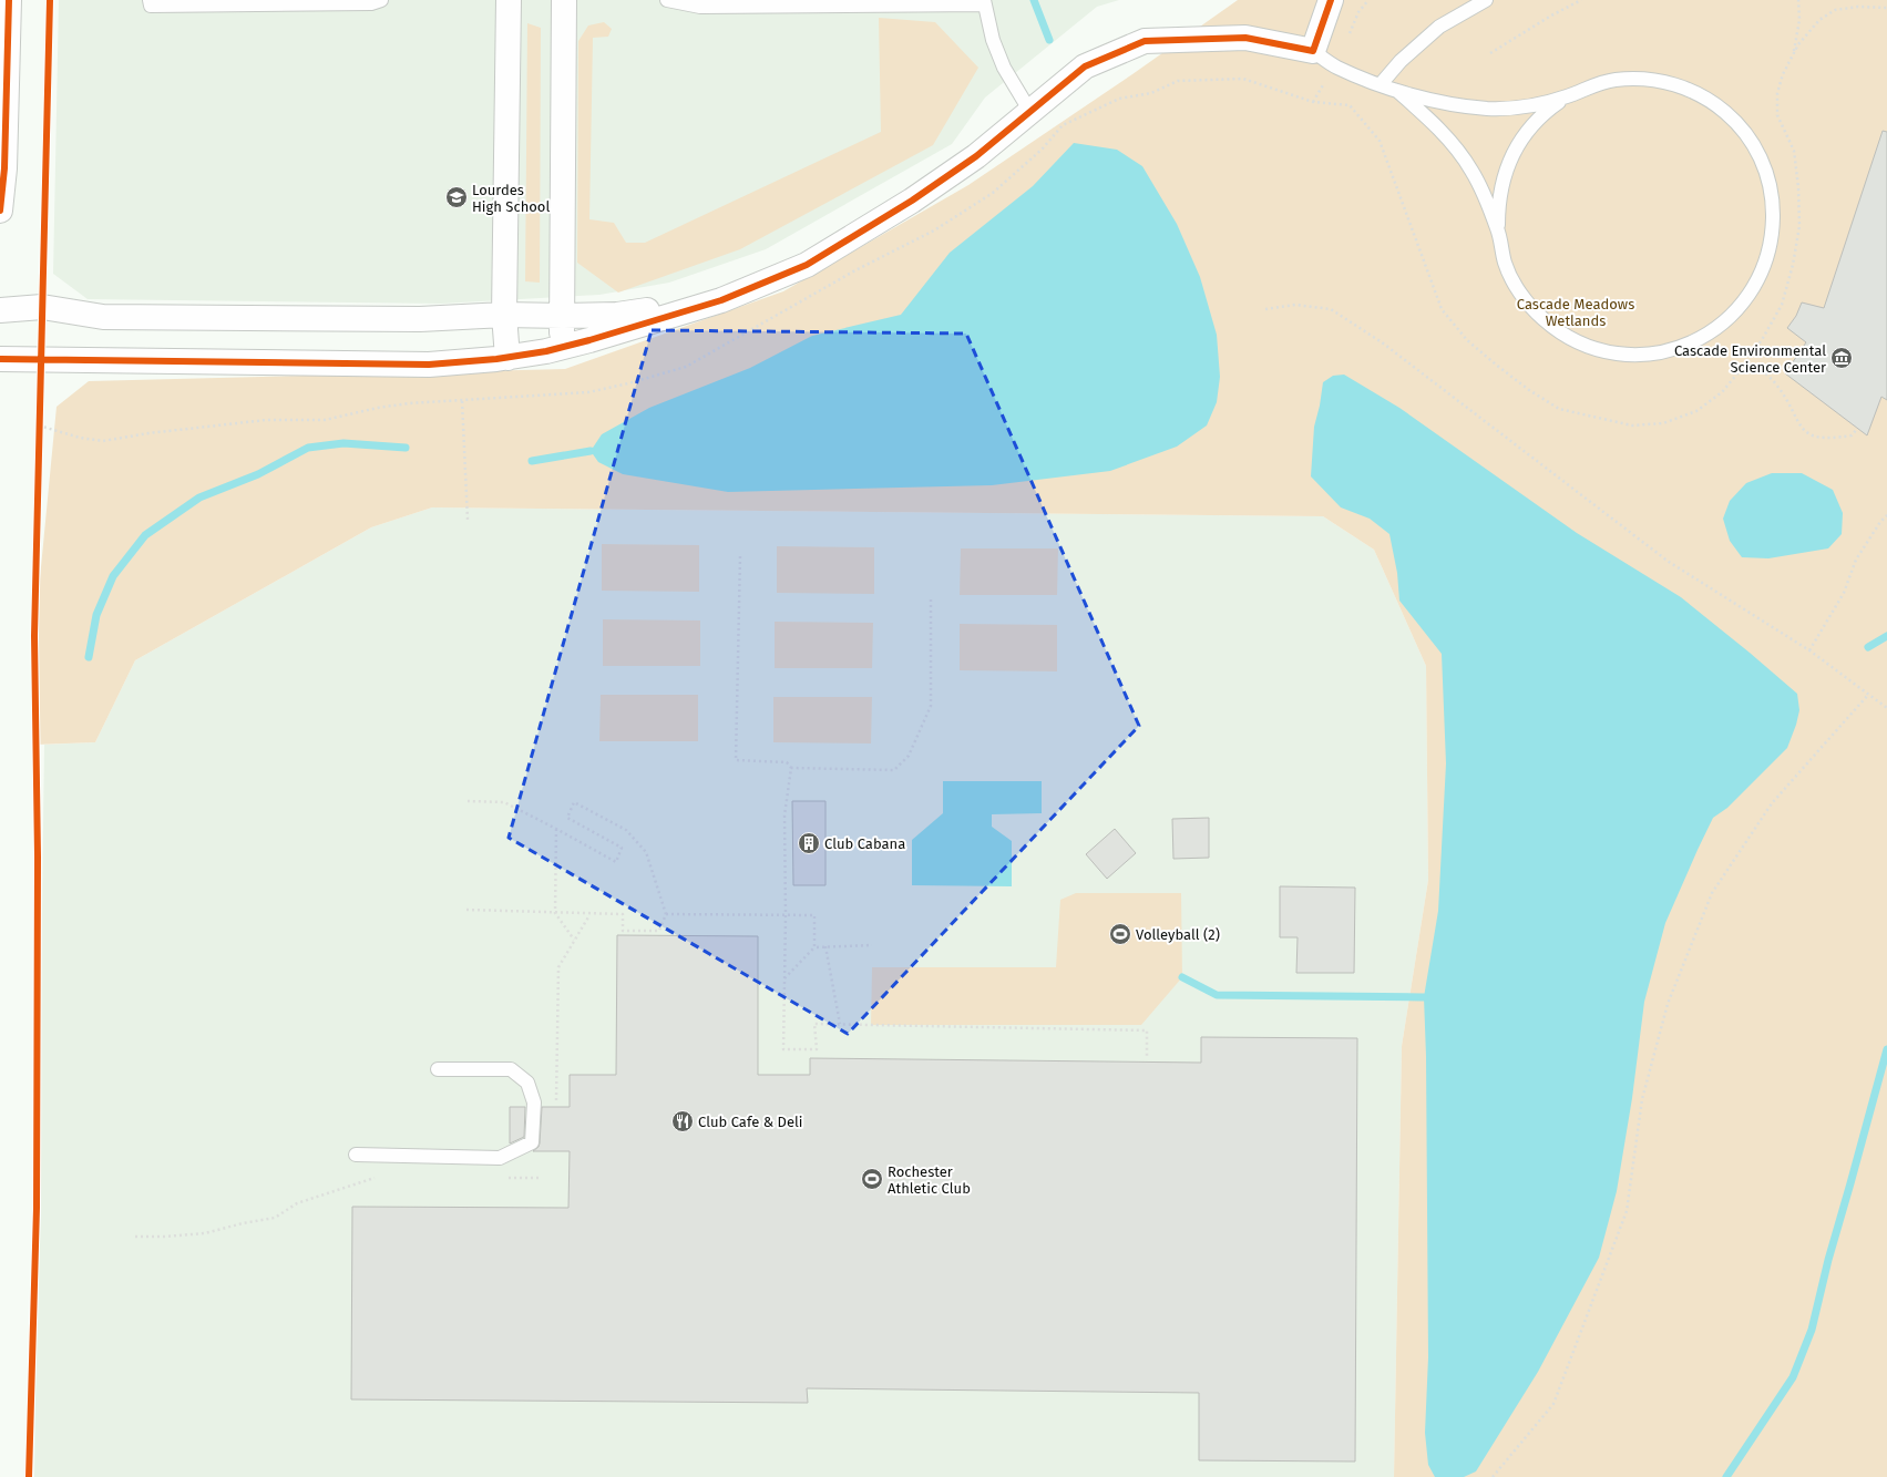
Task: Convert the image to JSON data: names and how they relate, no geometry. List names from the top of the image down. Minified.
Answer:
{"parks":["Cascade Meadows Wetlands"],"places":{"school or university":["Lourdes High School"],"museum":["Cascade Environmental Science Center"],"building":["Club Cabana"],"sports":["Volleyball (2)","Rochester Athletic Club"],"restaurant":["Club Cafe & Deli"]}}
